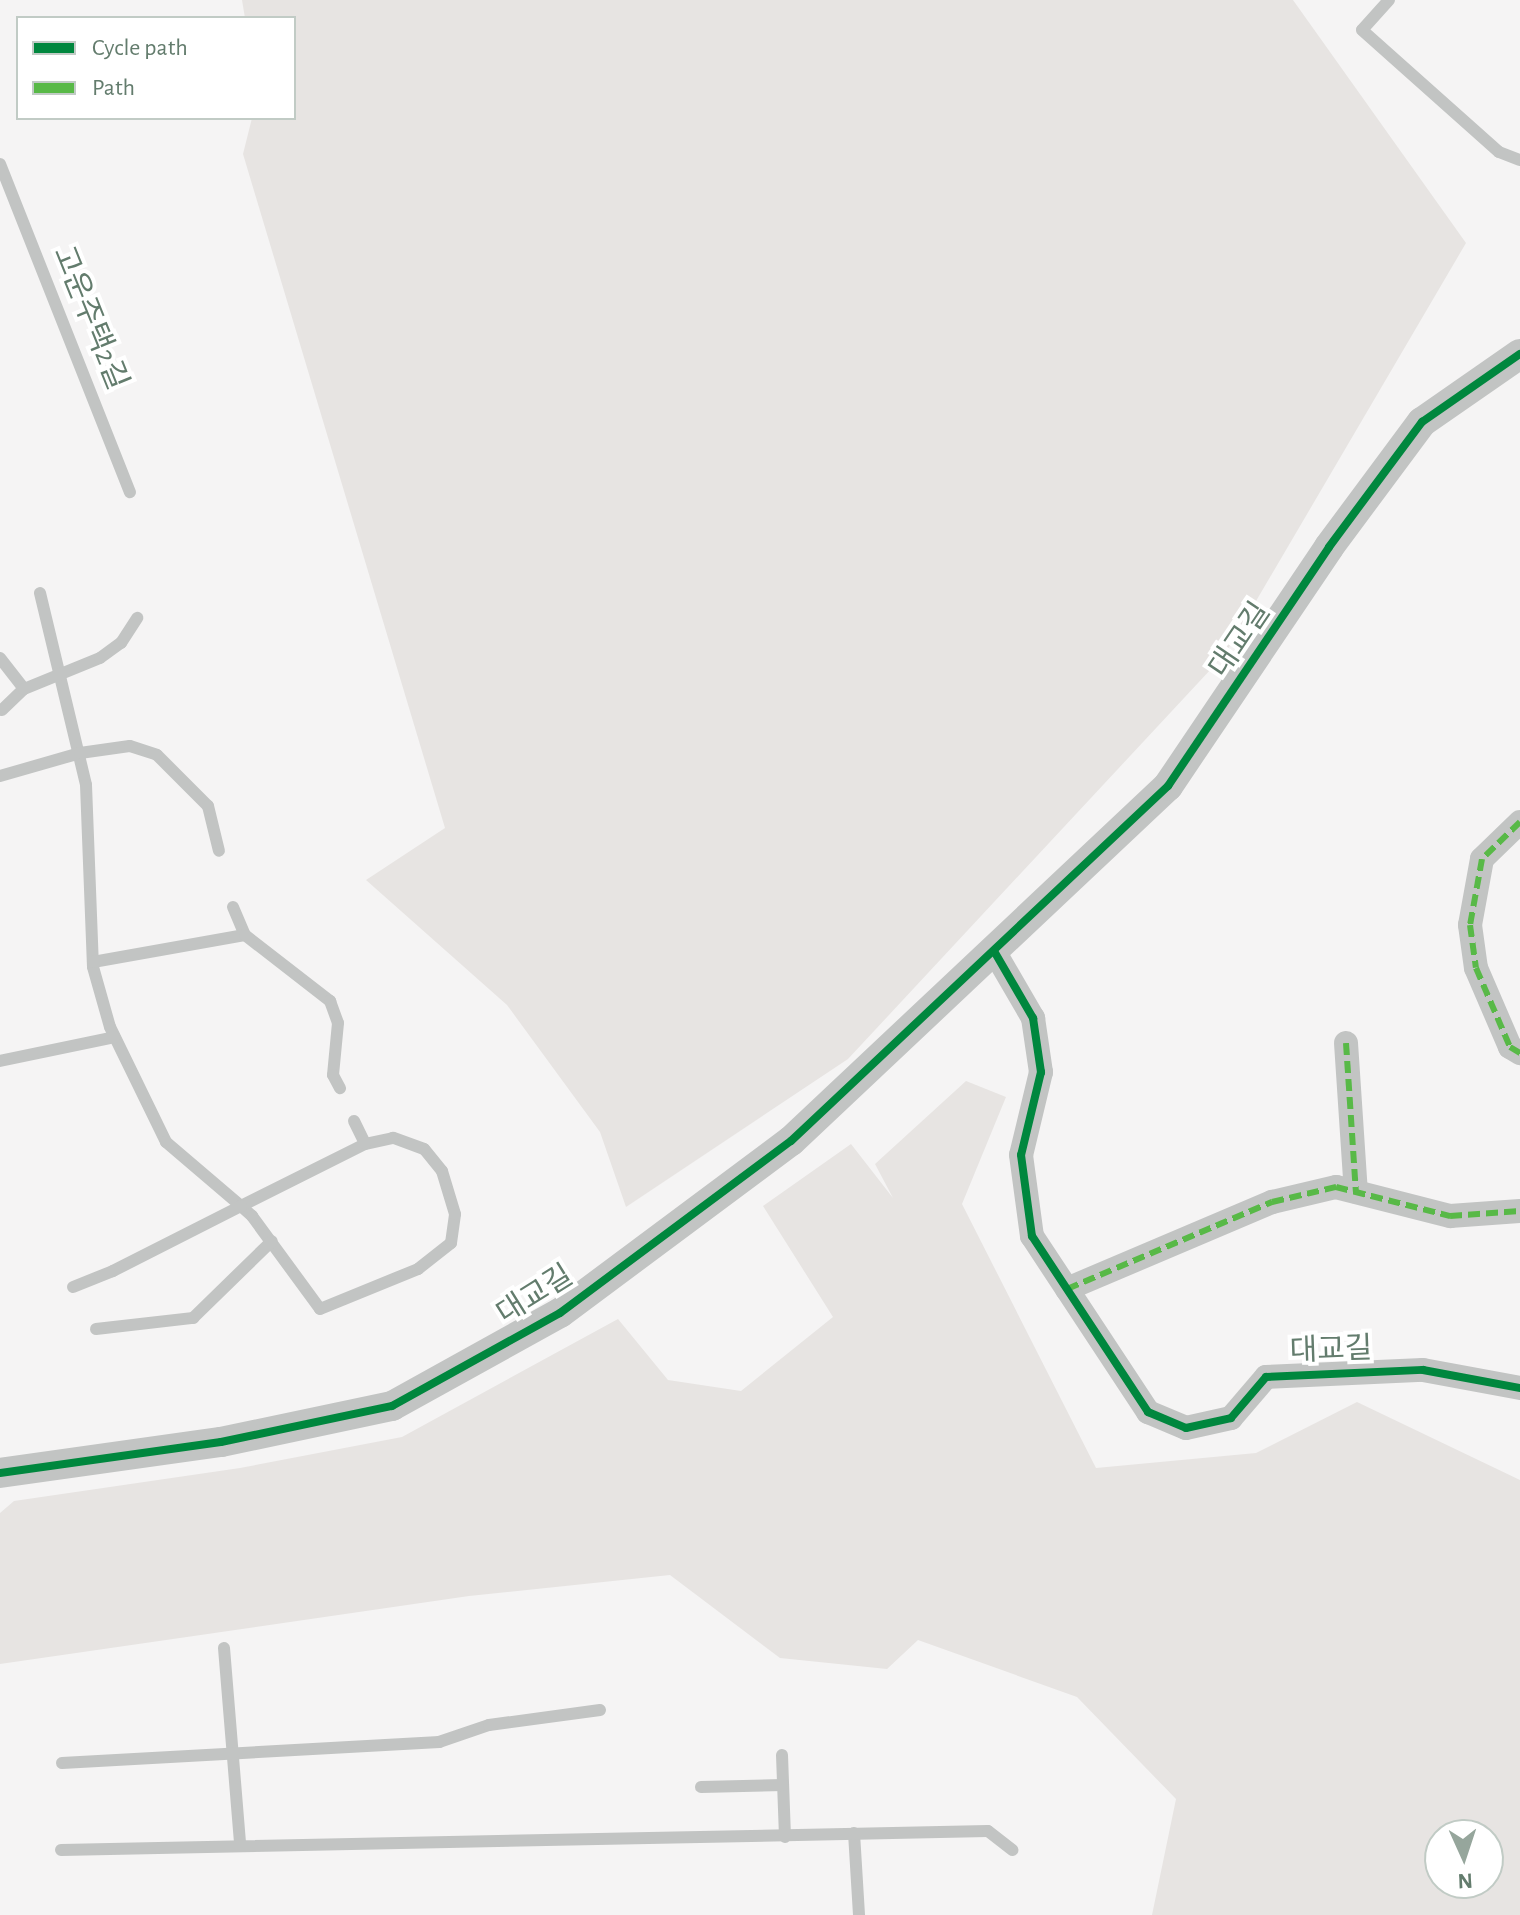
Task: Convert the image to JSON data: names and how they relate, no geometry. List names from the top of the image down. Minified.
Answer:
{"streets":{"street":["대교길"],"lane":["고운주택2길"]},"legend":["Cycle path","Path"],"north":"bottom"}
